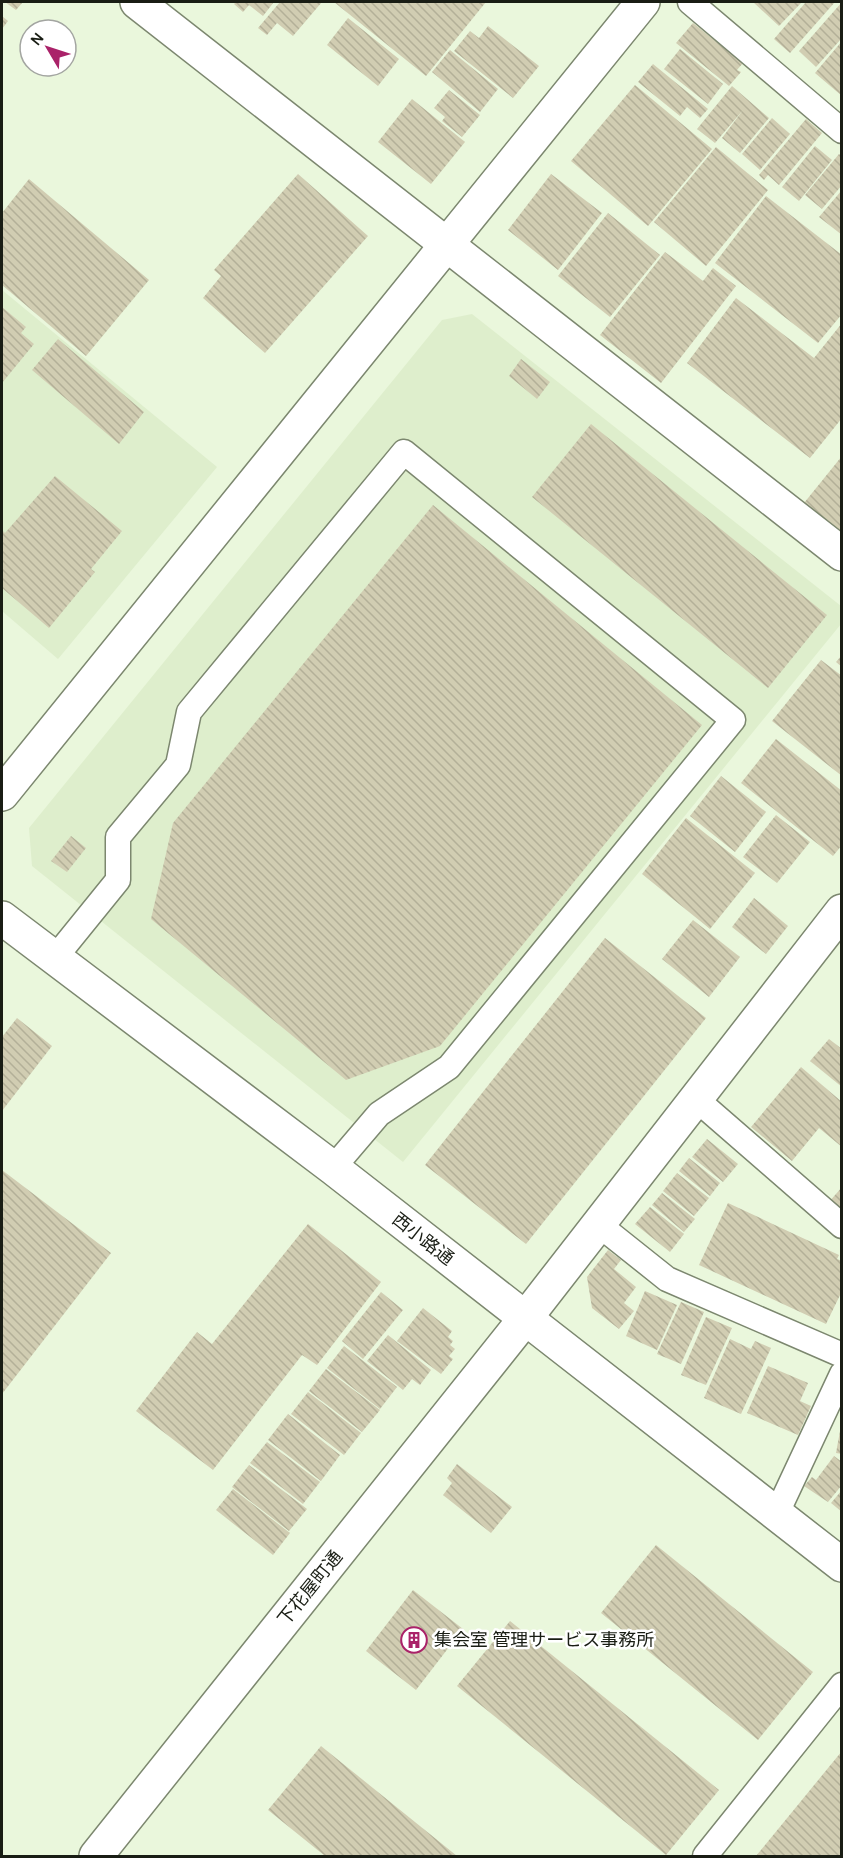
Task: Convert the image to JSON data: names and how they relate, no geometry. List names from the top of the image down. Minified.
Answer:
{"streets":{"street":["西小路通","下花屋町通"]},"crossings":[["西小路通","下花屋町通"]],"places":{"building":["集会室 管理サービス事務所"]},"north":"top left"}
